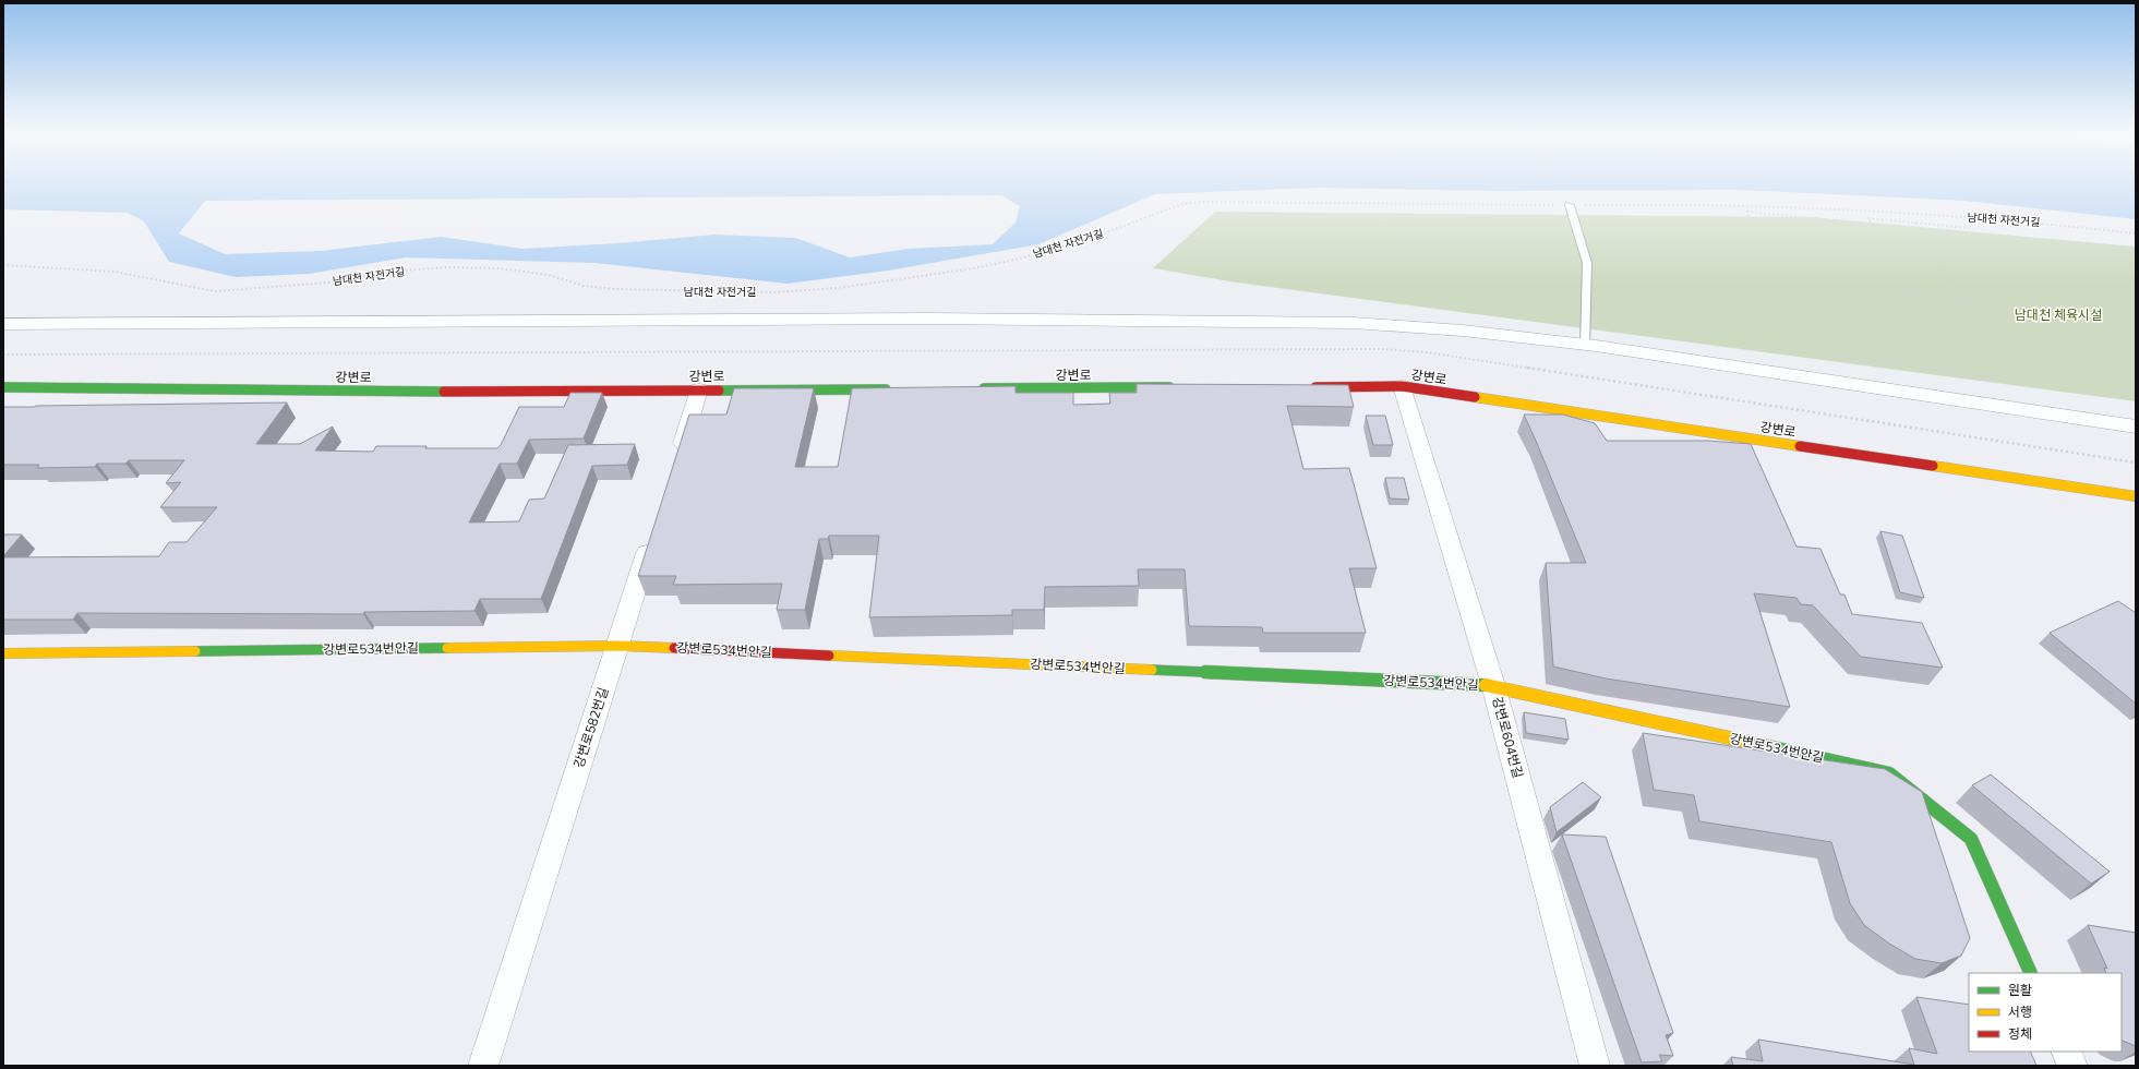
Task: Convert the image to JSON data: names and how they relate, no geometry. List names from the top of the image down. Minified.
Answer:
{"streets":{"street":["강변로","강변로534번안길","강변로582번길","강변로604번길"],"path":["남대천 자전거길"]},"crossings":[["강변로","강변로604번길"],["강변로534번안길","강변로582번길"],["강변로534번안길","강변로604번길"]],"parks":["남대천 체육시설"],"legend":["원활","서행","정체"]}
